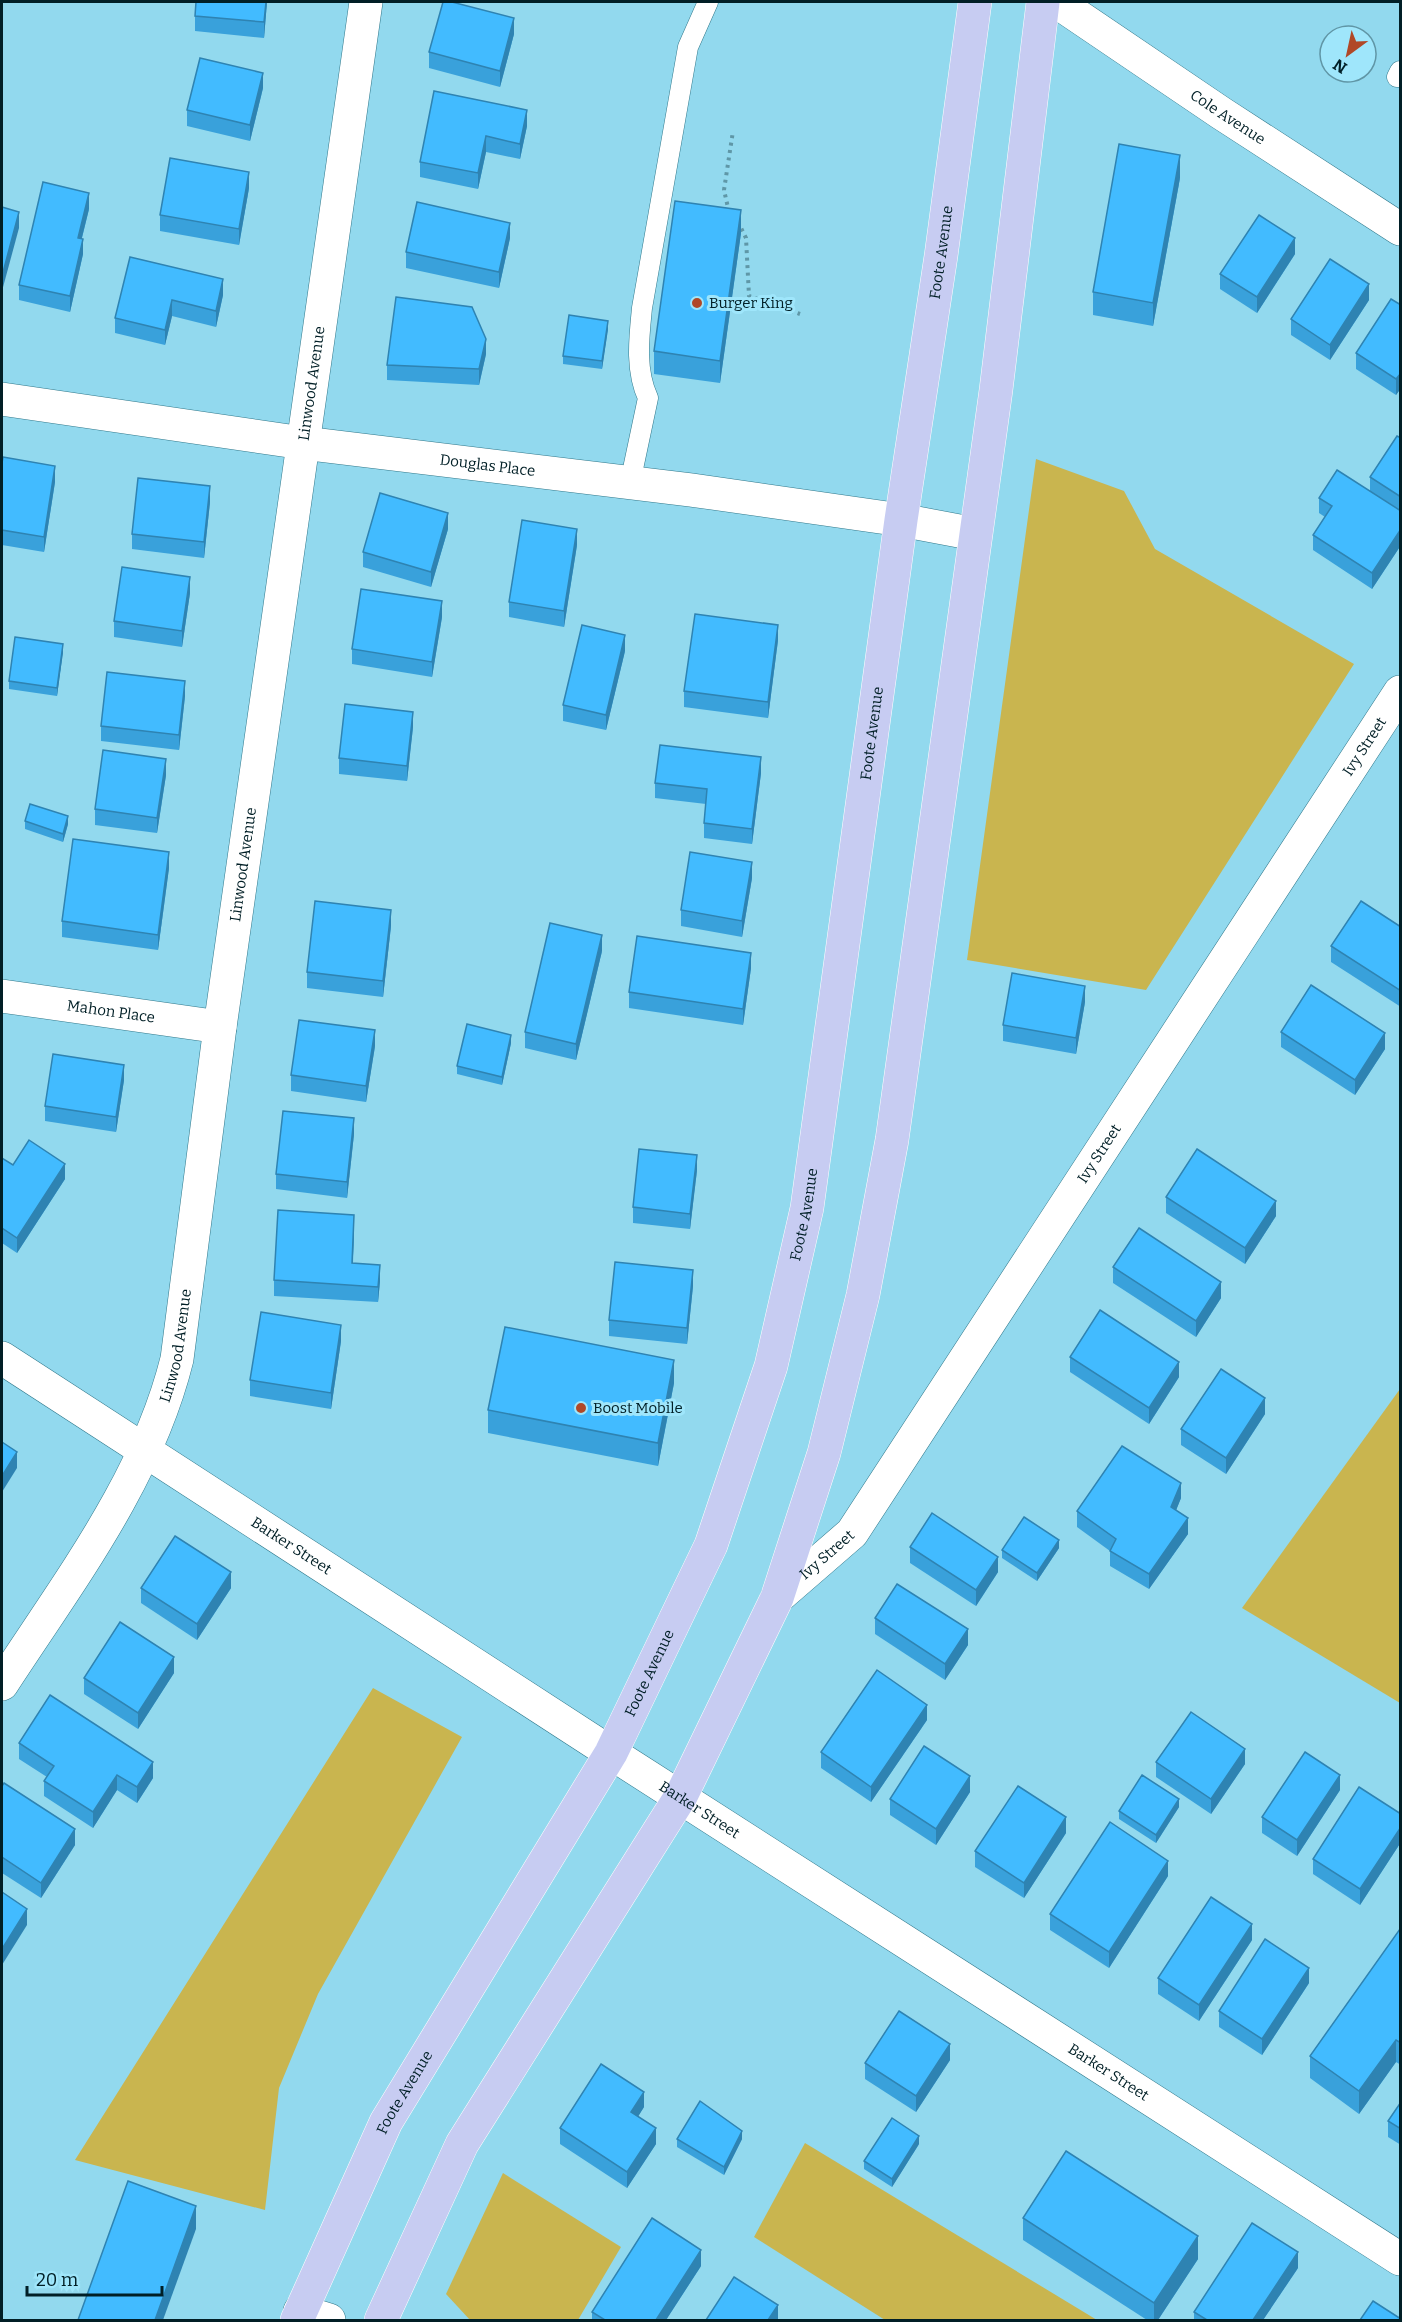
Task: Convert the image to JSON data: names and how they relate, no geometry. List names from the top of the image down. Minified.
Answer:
{"streets":{"highway":["Foote Avenue"],"street":["Cole Avenue","Linwood Avenue","Douglas Place","Ivy Street","Mahon Place","Barker Street"]},"crossings":[["Foote Avenue","Douglas Place"],["Foote Avenue","Barker Street"],["Linwood Avenue","Douglas Place"],["Linwood Avenue","Mahon Place"],["Linwood Avenue","Barker Street"]],"places":["Burger King","Boost Mobile"],"scale_bar":"20 m","north":"bottom left"}
